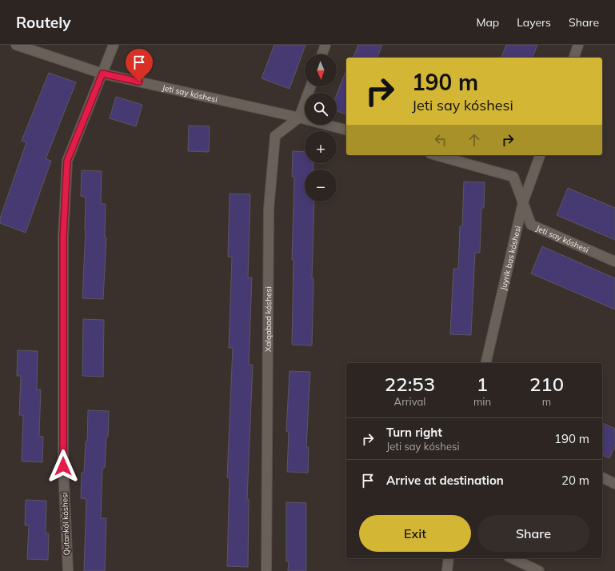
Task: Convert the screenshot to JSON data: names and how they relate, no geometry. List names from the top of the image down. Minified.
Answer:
{"streets":{"street":["Jeti say kóshesi","Juyrik bas kóshesi","Xalqabad kóshesi","Qutankól kóshesi"]},"crossings":[["Jeti say kóshesi","Juyrik bas kóshesi"],["Jeti say kóshesi","Xalqabad kóshesi"],["Jeti say kóshesi","Qutankól kóshesi"]],"north":"bottom","page":{"header":"Routely","nav":["Map","Layers","Share"],"map_buttons":["+","−"],"turn":["190 m","Jeti say kóshesi"],"eta":["22:53","Arrival","1","min","210","m"],"list":[{"name":"Turn right","note":"Jeti say kóshesi","value":"190 m"},{"name":"Arrive at destination","value":"20 m"}],"buttons":["Exit","Share"]}}
